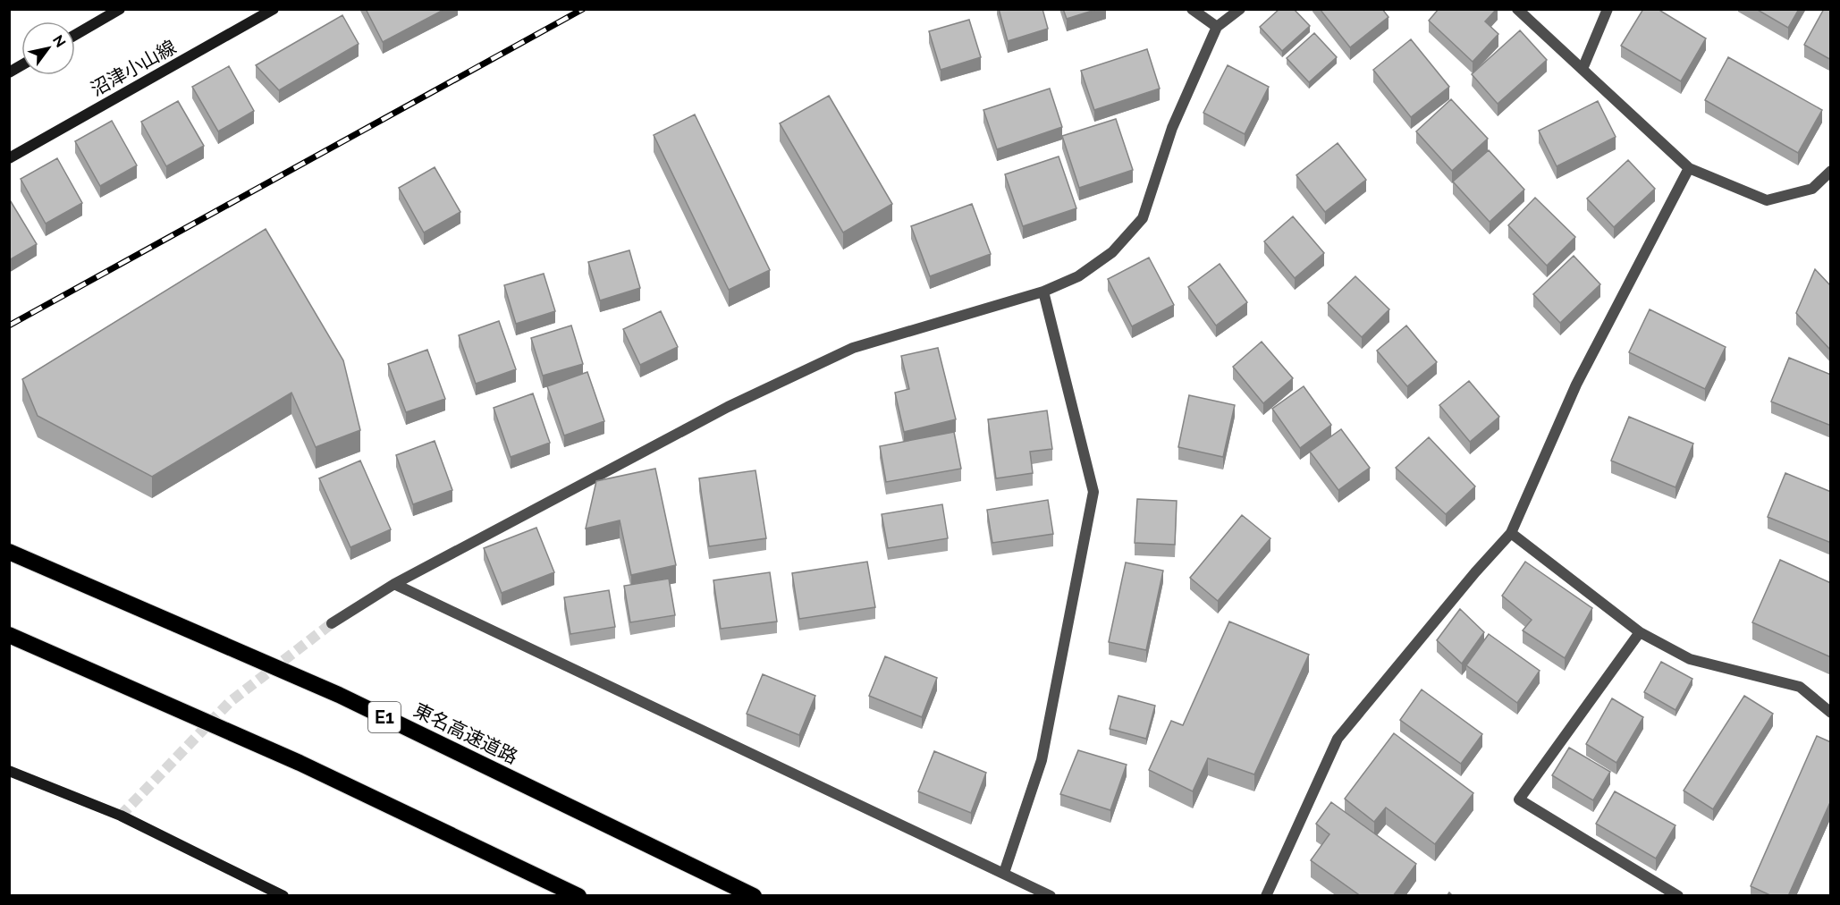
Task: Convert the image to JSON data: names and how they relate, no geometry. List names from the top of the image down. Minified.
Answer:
{"streets":{"highway":["E1","東名高速道路"],"main road":["沼津小山線"]},"north":"top right"}
